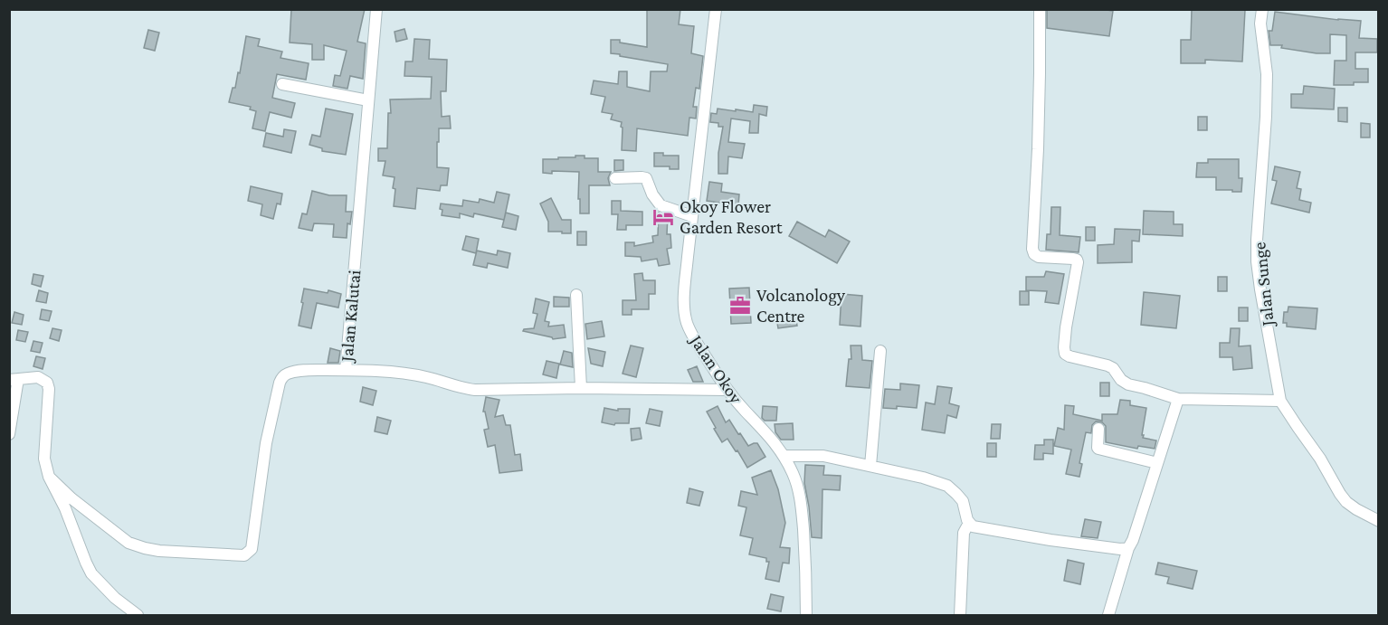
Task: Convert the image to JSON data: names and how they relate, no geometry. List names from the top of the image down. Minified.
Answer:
{"streets":{"street":["Jalan Sunge","Jalan Kalutai","Jalan Okoy"]},"crossings":[["Jalan Kalutai","Jalan Okoy"]],"places":{"hotel":["Okoy Flower Garden Resort"],"office":["Volcanology Centre"]}}
